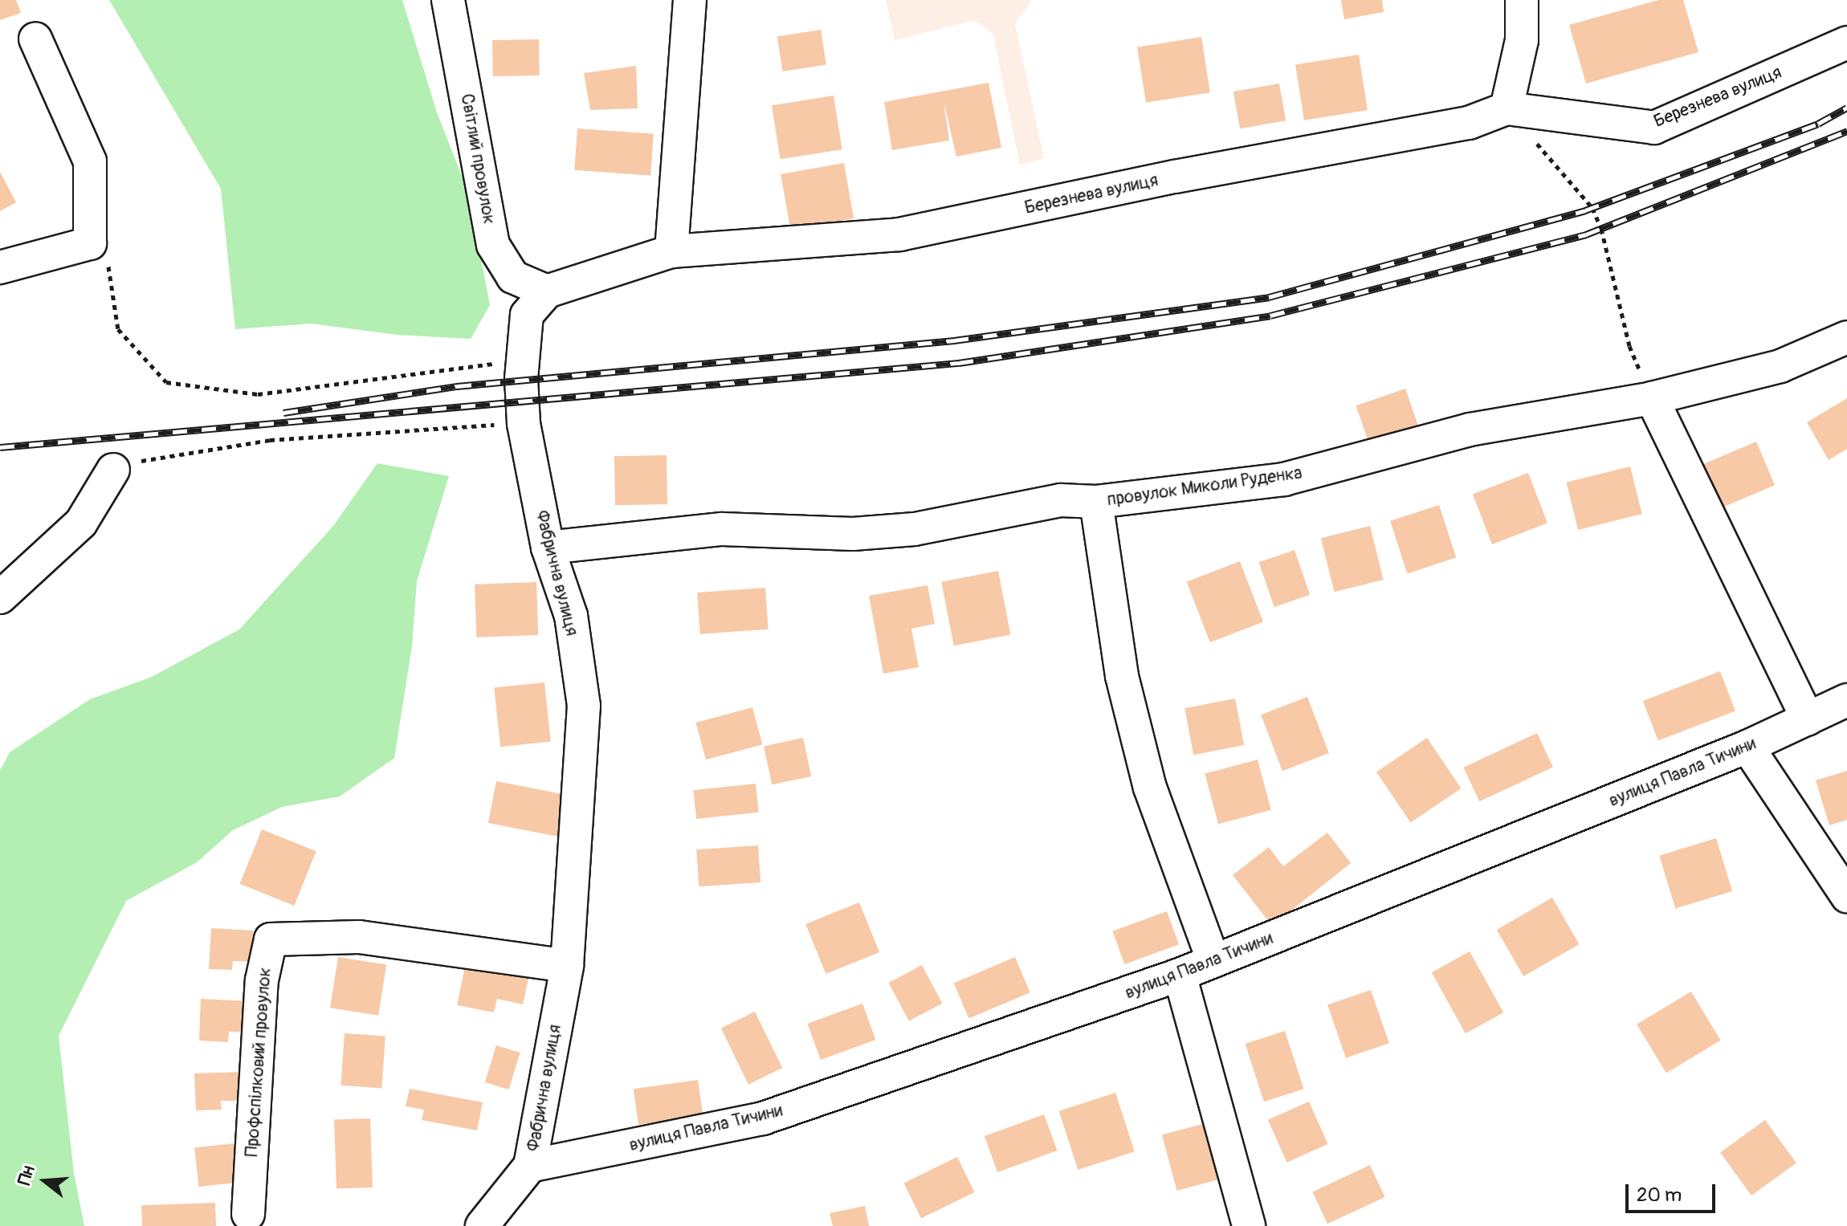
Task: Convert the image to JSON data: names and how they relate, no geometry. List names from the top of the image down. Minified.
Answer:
{"streets":{"street":["Березнева вулиця","Світлий провулок","провулок Миколи Руденка","Фабрична вулиця","вулиця Павла Тичини","Профспілковий провулок"]},"crossings":[["Світлий провулок","Фабрична вулиця"],["провулок Миколи Руденка","Фабрична вулиця"],["Фабрична вулиця","вулиця Павла Тичини"],["Фабрична вулиця","Профспілковий провулок"]],"scale_bar":"20 m","north":"left"}
